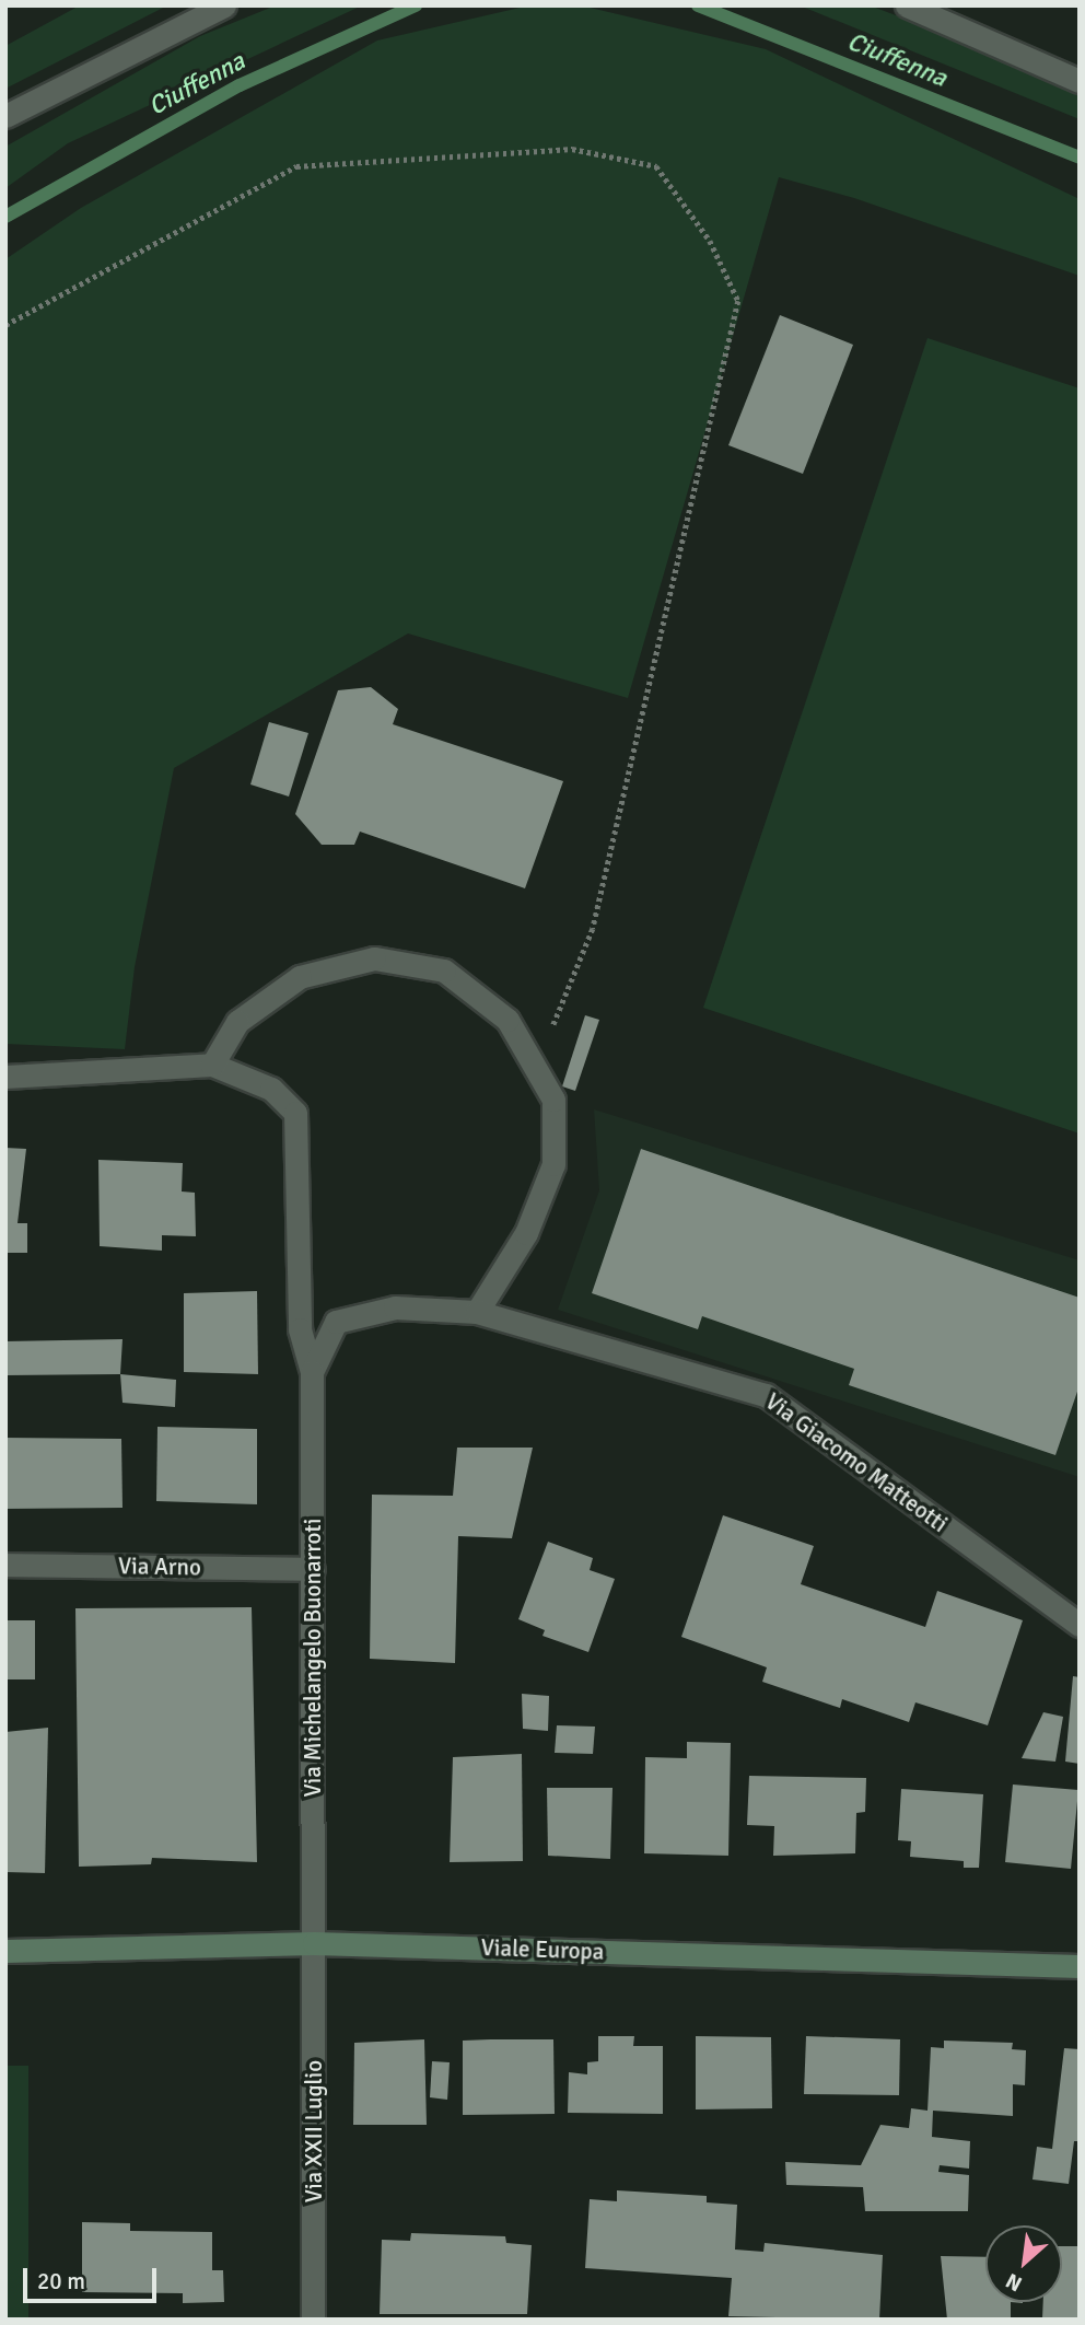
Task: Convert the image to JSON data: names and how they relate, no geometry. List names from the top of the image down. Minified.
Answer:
{"streets":{"street":["Via Giacomo Matteotti","Via Arno","Via Michelangelo Buonarroti","Viale Europa","Via XXII Luglio"]},"crossings":[["Via Giacomo Matteotti","Via Michelangelo Buonarroti"],["Via Arno","Via Michelangelo Buonarroti"],["Via Michelangelo Buonarroti","Viale Europa"],["Via Michelangelo Buonarroti","Via XXII Luglio"],["Viale Europa","Via XXII Luglio"]],"water":["Ciuffenna"],"scale_bar":"20 m","north":"bottom left"}
